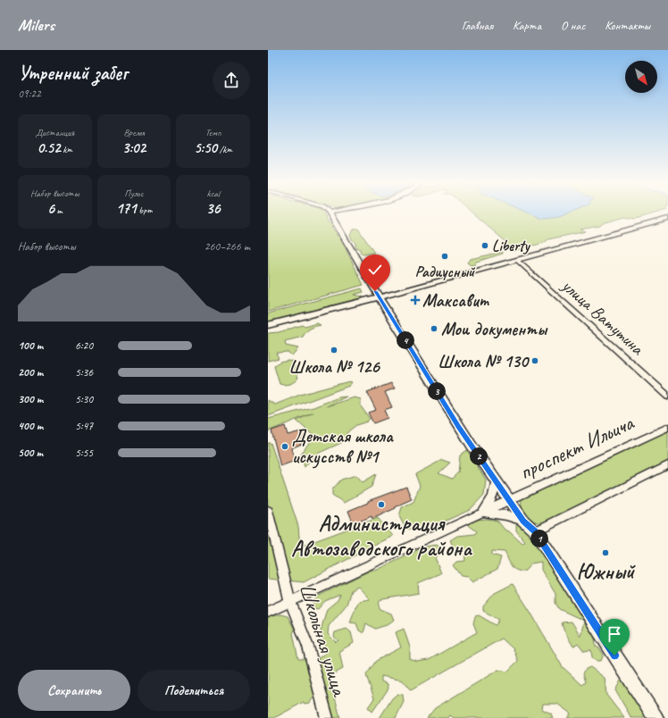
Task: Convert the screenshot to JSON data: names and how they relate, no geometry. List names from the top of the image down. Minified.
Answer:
{"streets":{"street":["улица Ватутина","проспект Ильича","Школьная улица"]},"crossings":[["проспект Ильича","Школьная улица"]],"places":{"other":["Liberty","Радиусный","Мои документы","Школа № 126","Школа № 130","Детская школа искусств №1","Администрация Автозаводского района","Южный"],"health":["Максавит"]},"north":"bottom right","page":{"header":"Milers","nav":["Главная","Карта","О нас","Контакты"],"heading":["Утренний забег","09:22"],"stats":[["Дистанция","0.52 km"],["Время","3:02"],["Темп","5:50 /km"],["Набор высоты","6 m"],["Пульс","171 bpm"],["kcal","36"]],"chart":["Набор высоты","260–266 m"],"pins":["4","3","2","1"],"list":[{"name":"100 m","note":"6:20"},{"name":"200 m","note":"5:36"},{"name":"300 m","note":"5:30"},{"name":"400 m","note":"5:47"},{"name":"500 m","note":"5:55"}],"buttons":["Сохранить","Поделиться"]}}
